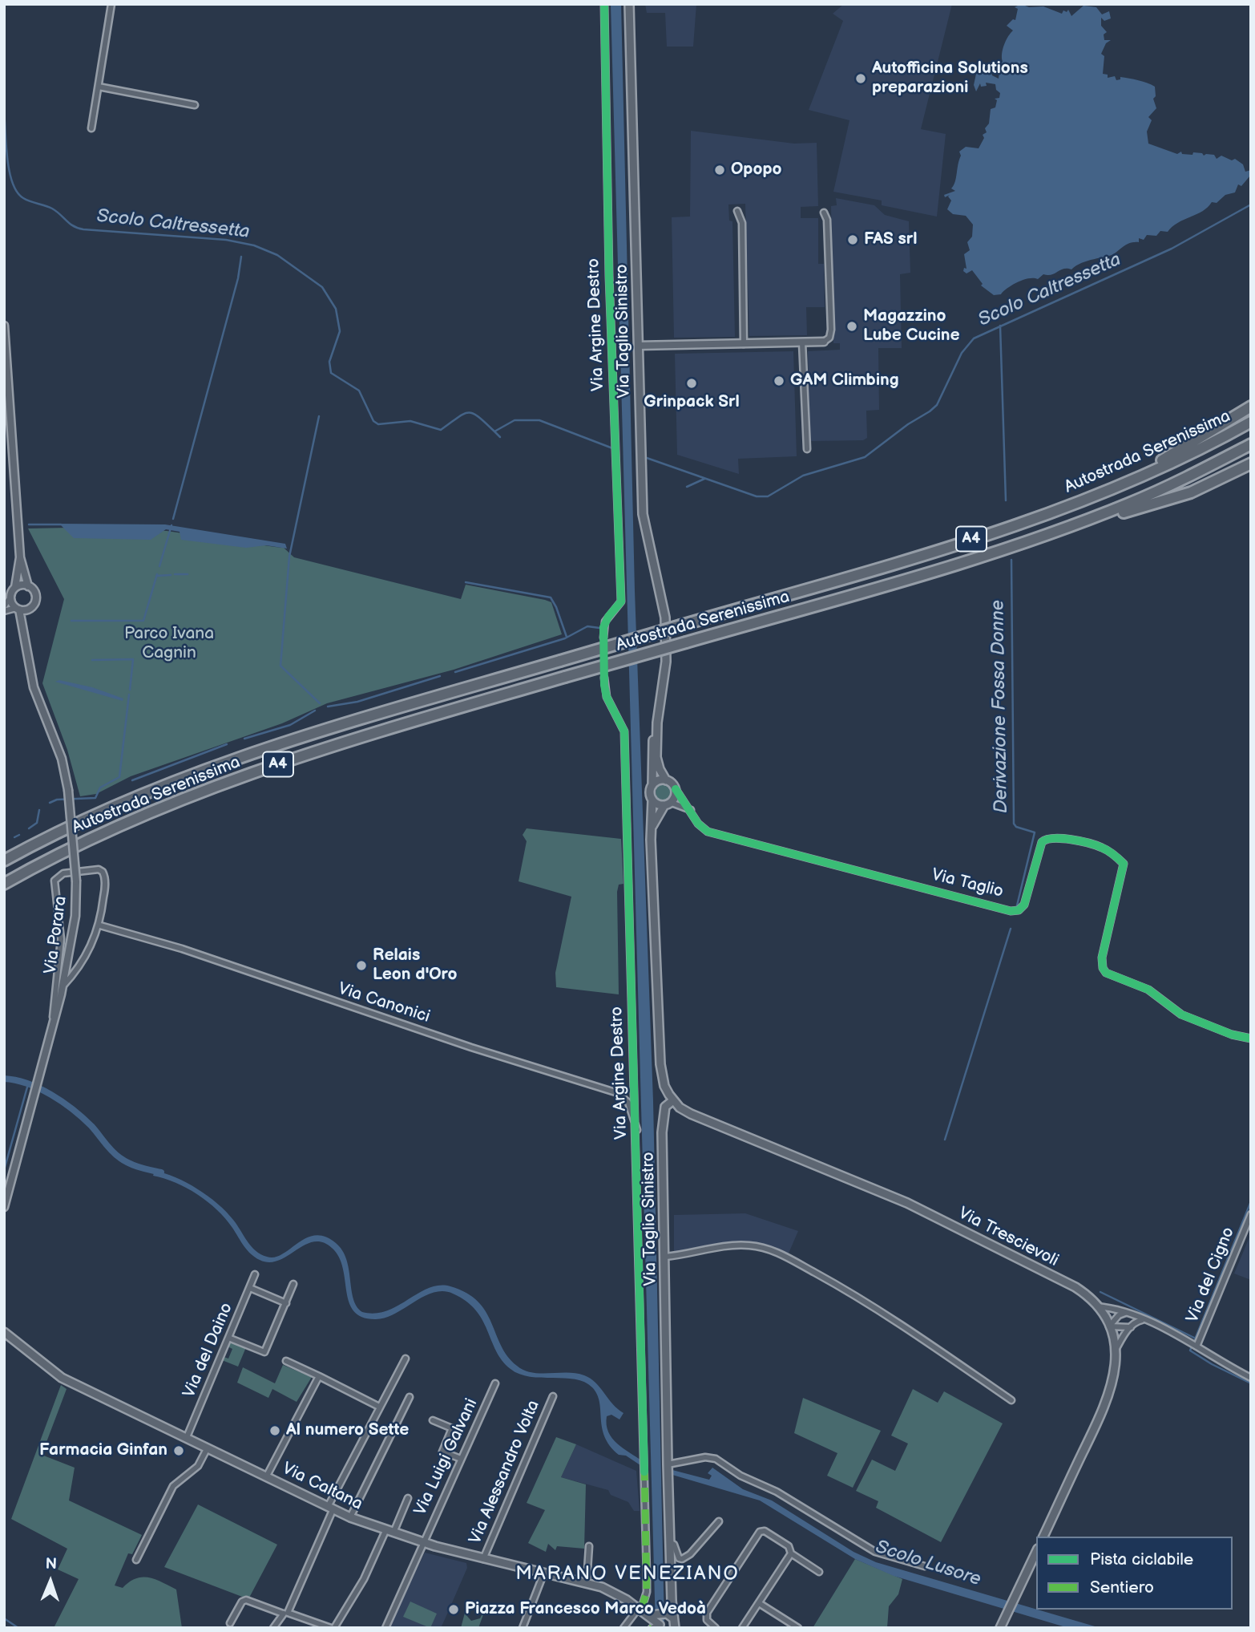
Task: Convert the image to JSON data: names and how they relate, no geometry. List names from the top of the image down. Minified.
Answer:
{"streets":{"highway":["Autostrada Serenissima","A4"],"main road":["Via Taglio Sinistro","Via Trescievoli","Via Caltana"],"street":["Via Argine Destro","Via Taglio","Via Porara","Via Canonici","Via del Cigno","Via del Daino","Via Luigi Galvani","Via Alessandro Volta"]},"crossings":[["Via Argine Destro","Via Canonici"],["Via Argine Destro","Via Caltana"],["Via Taglio Sinistro","Via Taglio"],["Via Taglio Sinistro","Via Trescievoli"],["Via Taglio Sinistro","Via Caltana"],["Via del Daino","Via Caltana"],["Via Luigi Galvani","Via Caltana"],["Via Alessandro Volta","Via Caltana"]],"districts":["MARANO VENEZIANO"],"water":["Scolo Caltressetta","Derivazione Fossa Donne","Scolo Lusore"],"parks":["Parco Ivana Cagnin"],"places":["Autofficina Solutions preparazioni","Opopo","FAS srl","Magazzino Lube Cucine","GAM Climbing","Grinpack Srl","Relais Leon d'Oro","Al numero Sette","Farmacia Ginfan","Piazza Francesco Marco Vedoà"],"legend":["Pista ciclabile","Sentiero"],"north":"top"}
